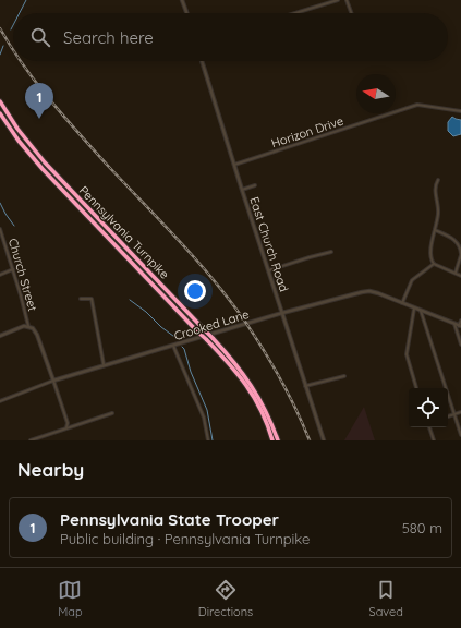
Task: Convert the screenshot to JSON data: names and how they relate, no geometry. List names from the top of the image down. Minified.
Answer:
{"streets":{"highway":["Pennsylvania Turnpike"],"street":["Horizon Drive","East Church Road","Church Street","Crooked Lane"]},"crossings":[["Horizon Drive","East Church Road"],["East Church Road","Crooked Lane"]],"north":"left","page":{"search":"Search here","pins":"1","heading":"Nearby","list":[{"mark":"1","name":"Pennsylvania State Trooper","note":"Public building · Pennsylvania Turnpike","value":"580 m"}],"nav":["Map","Directions","Saved"]}}
